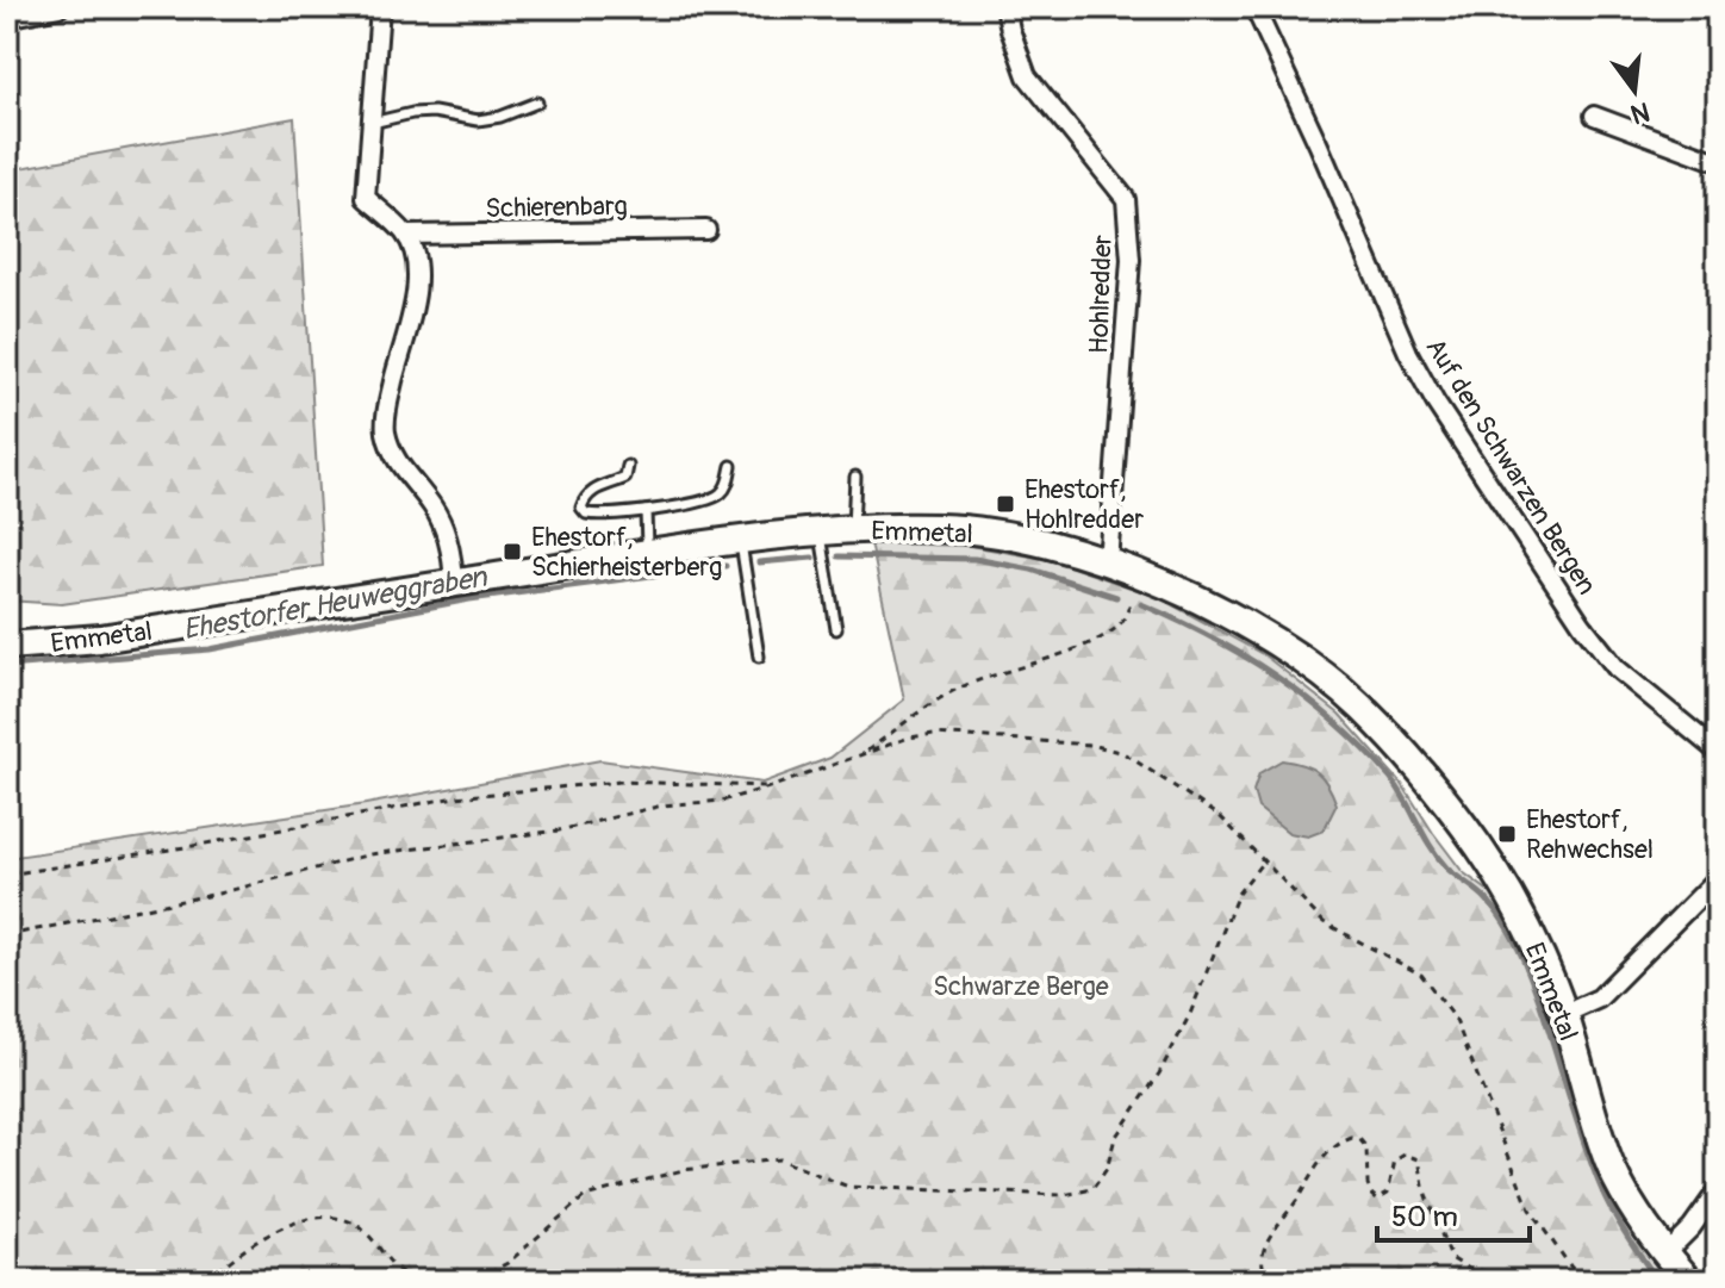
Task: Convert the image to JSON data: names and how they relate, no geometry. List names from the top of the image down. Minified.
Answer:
{"streets":{"main road":["Emmetal"],"street":["Schierenbarg","Hohlredder","Auf den Schwarzen Bergen"]},"crossings":[["Hohlredder","Emmetal"]],"water":["Ehestorfer Heuweggraben"],"parks":["Schwarze Berge"],"places":{"transit":["Ehestorf, Hohlredder","Ehestorf, Schierheisterberg","Ehestorf, Rehwechsel"]},"scale_bar":"50 m","north":"bottom"}
